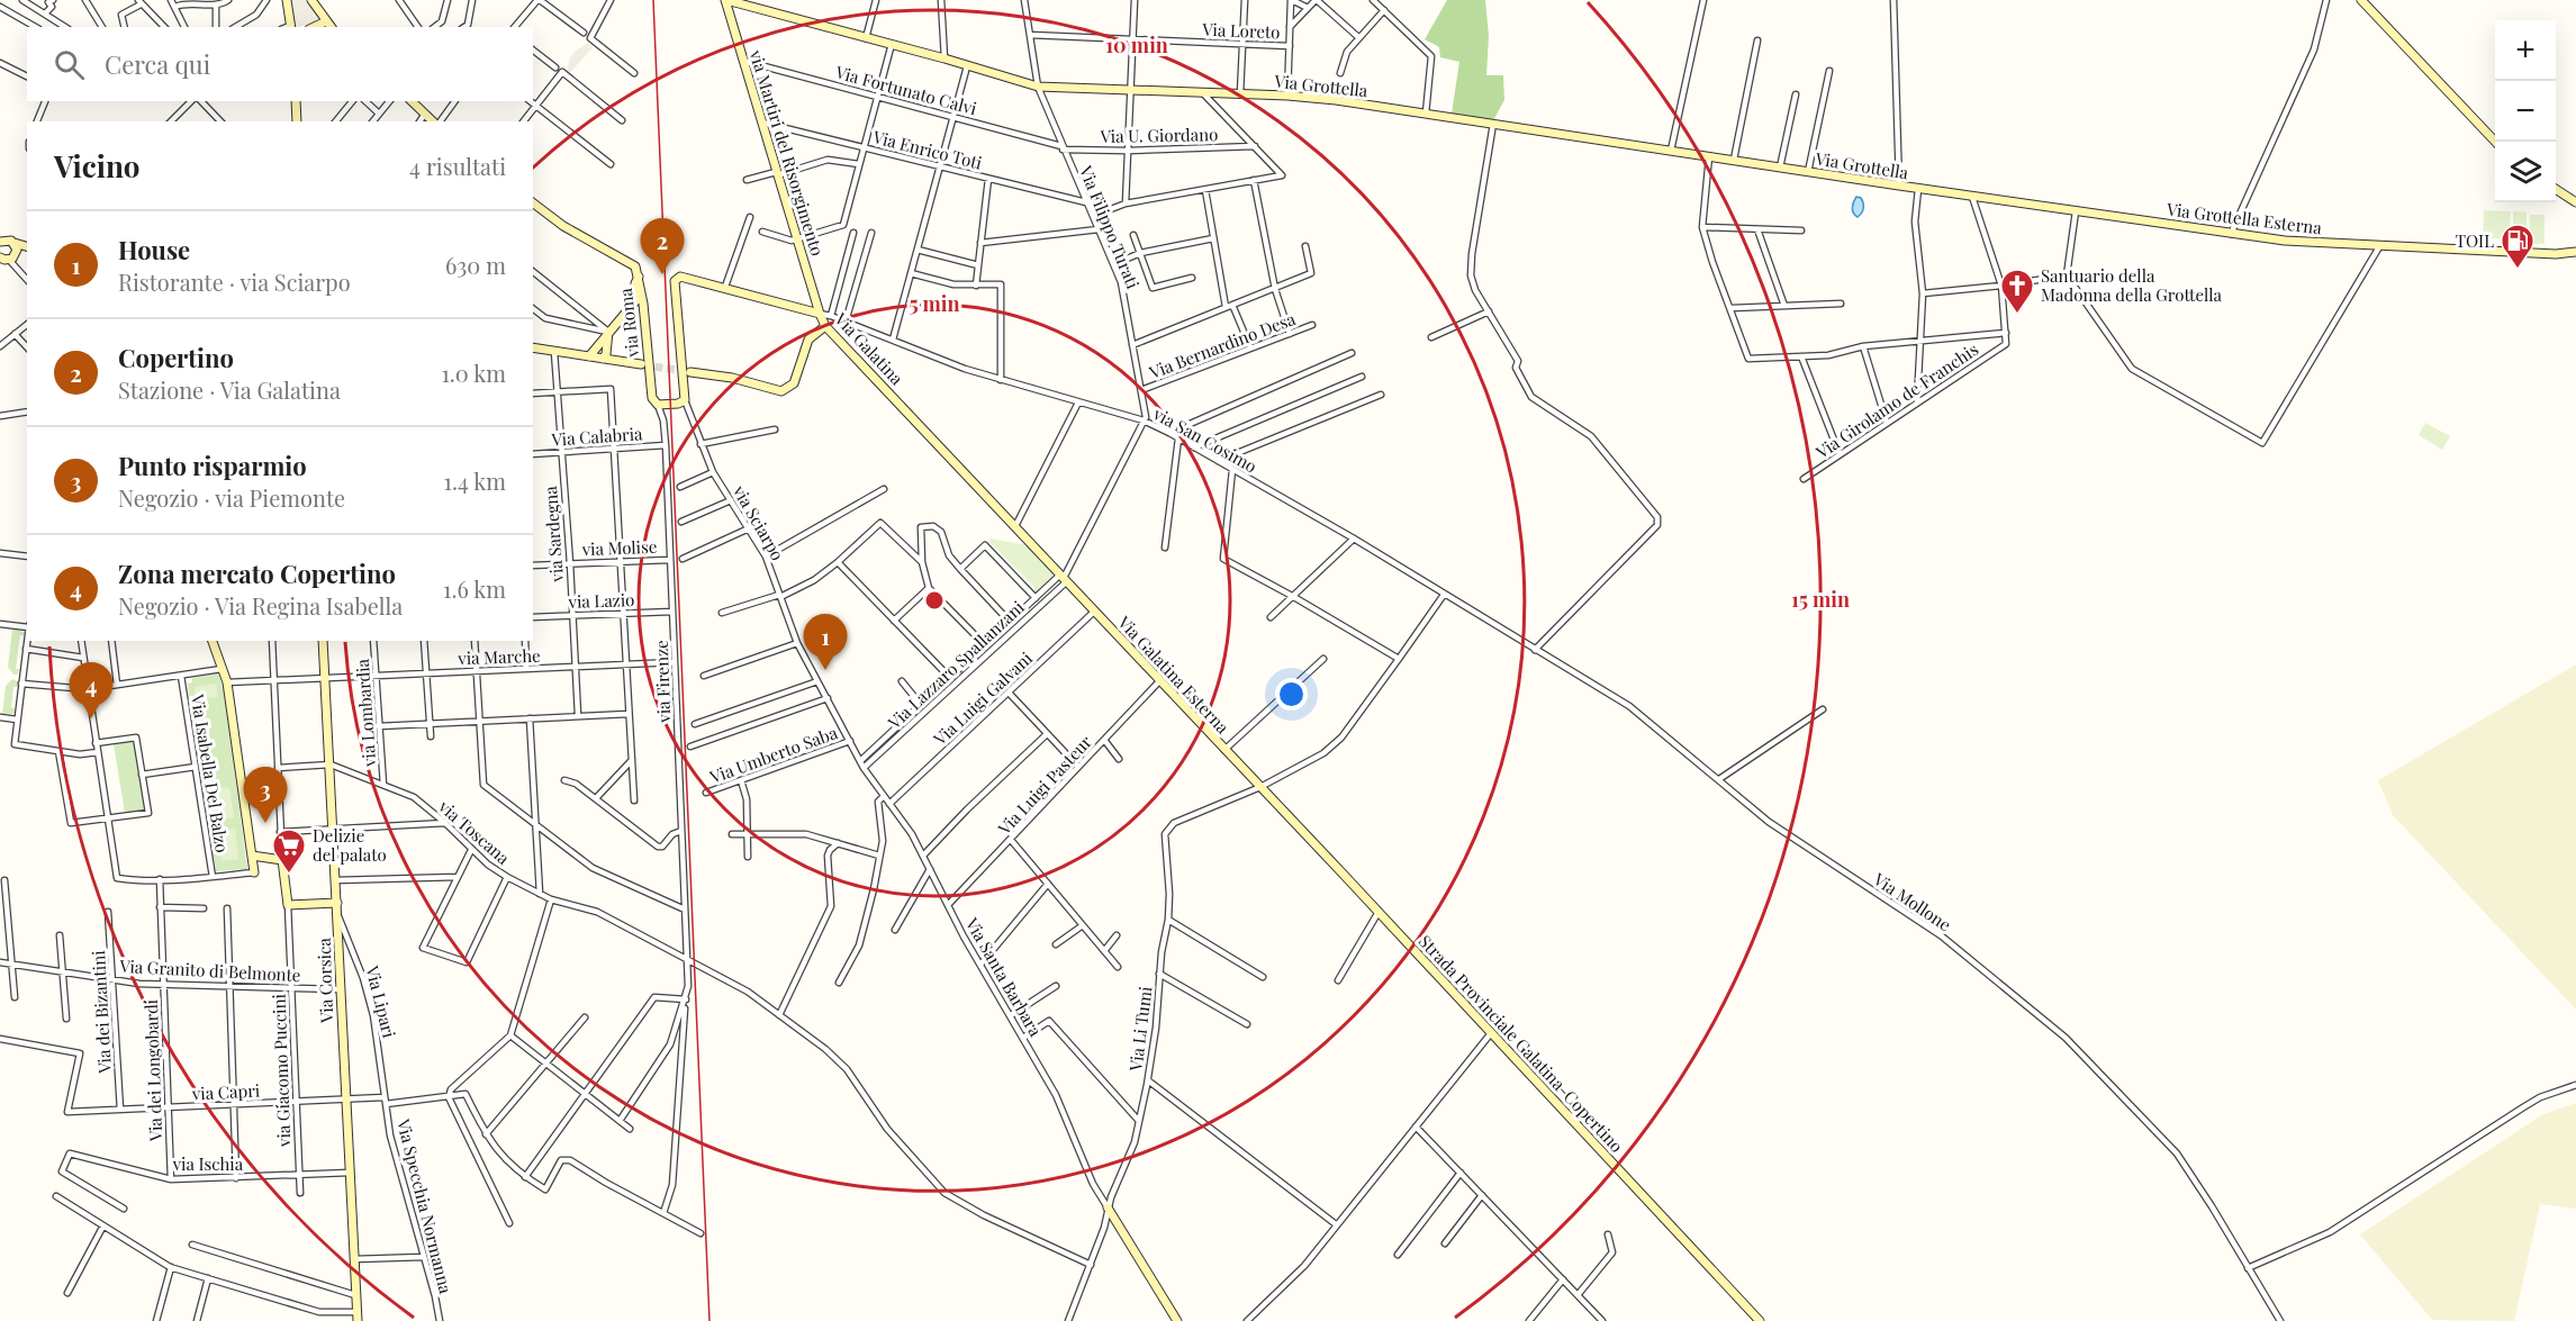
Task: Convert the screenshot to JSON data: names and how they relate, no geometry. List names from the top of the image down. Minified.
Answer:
{"streets":{"street":["Via Loreto","Via Grottella","Via Fortunato Calvi","Via U. Giordano","Via Enrico Toti","via Martiri del Risorgimento","Via Grottella Esterna","Via Filippo Turati","via Roma","Via Bernardino Desa","Via Galatina","Via Girolamo de Franchis","Via Calabria","via San Cosimo","via Sciarpo","via Sardegna","via Molise","via Lazio","via Marche","Via Lazzaro Spallanzani","Via Galatina Esterna","via Firenze","Via Luigi Galvani","via Lombardia","Via Umberto Saba","Via Isabella Del Balzo","Via Luigi Pasteur","via Toscana","Via Mollone","Via Granito di Belmonte","Via Santa Barbara","Via Corsica","Via Lipari","Via dei Bizantini","Via Li Tumi","Strada Provinciale Galatina-Copertino","Via dei Longobardi","via Giacomo Puccini","via Capri","via Ischia","Via Specchia Normanna"]},"crossings":[["Via Loreto","Via Filippo Turati"],["Via Grottella","via Martiri del Risorgimento"],["Via Grottella","Via Grottella Esterna"],["Via Grottella","Via Filippo Turati"],["Via Fortunato Calvi","Via U. Giordano"],["Via Fortunato Calvi","via Martiri del Risorgimento"],["Via Fortunato Calvi","Via Filippo Turati"],["Via U. Giordano","Via Filippo Turati"],["Via Enrico Toti","via Martiri del Risorgimento"],["Via Enrico Toti","Via Filippo Turati"],["via Martiri del Risorgimento","Via Galatina"],["via Martiri del Risorgimento","via San Cosimo"],["Via Filippo Turati","Via Bernardino Desa"],["Via Filippo Turati","via San Cosimo"],["via Roma","via Firenze"],["Via Galatina","via San Cosimo"],["Via Galatina","via Sciarpo"],["Via Galatina","Via Lazzaro Spallanzani"],["Via Galatina","Via Galatina Esterna"],["Via Calabria","via Sardegna"],["Via Calabria","via Firenze"],["via San Cosimo","Via Mollone"],["via Sciarpo","Via Lazzaro Spallanzani"],["via Sciarpo","Via Umberto Saba"],["via Sciarpo","Via Santa Barbara"],["via Sardegna","via Molise"],["via Sardegna","via Lazio"],["via Sardegna","via Marche"],["via Molise","via Firenze"],["via Lazio","via Firenze"],["via Marche","via Firenze"],["via Marche","via Lombardia"],["via Marche","Via Corsica"],["Via Lazzaro Spallanzani","Via Galatina Esterna"],["Via Lazzaro Spallanzani","Via Santa Barbara"],["Via Galatina Esterna","Via Luigi Galvani"],["Via Galatina Esterna","Via Luigi Pasteur"],["Via Galatina Esterna","Via Li Tumi"],["Via Galatina Esterna","Strada Provinciale Galatina-Copertino"],["via Firenze","via Toscana"],["Via Luigi Galvani","Via Santa Barbara"],["via Lombardia","via Toscana"],["Via Luigi Pasteur","Via Santa Barbara"],["via Toscana","Via Corsica"],["via Toscana","Via Li Tumi"],["Via Granito di Belmonte","Via Corsica"],["Via Granito di Belmonte","Via dei Bizantini"],["Via Granito di Belmonte","Via dei Longobardi"],["Via Granito di Belmonte","via Giacomo Puccini"],["Via Santa Barbara","Via Li Tumi"],["Via Corsica","Via Lipari"],["Via Corsica","via Capri"],["Via Corsica","via Ischia"],["Via Lipari","via Capri"],["Via Lipari","Via Specchia Normanna"],["Via dei Bizantini","via Capri"],["Via Li Tumi","Strada Provinciale Galatina-Copertino"],["Via dei Longobardi","via Capri"],["Via dei Longobardi","via Ischia"],["via Giacomo Puccini","via Capri"],["via Giacomo Puccini","via Ischia"],["via Capri","Via Specchia Normanna"]],"places":{"fuel station":["TOIL"],"church":["Santuario della Madonna della Grottella"],"supermarket":["Delizie del palato"]},"page":{"map_buttons":["+","−"],"search":"Cerca qui","heading":["Vicino","4 risultati"],"list":[{"mark":"1","name":"House","note":"Ristorante · via Sciarpo","value":"630 m"},{"mark":"2","name":"Copertino","note":"Stazione · Via Galatina","value":"1.0 km"},{"mark":"3","name":"Punto risparmio","note":"Negozio · via Piemonte","value":"1.4 km"},{"mark":"4","name":"Zona mercato Copertino","note":"Negozio · Via Regina Isabella","value":"1.6 km"}],"pins":["2","1","4","3"]},"rings":["10 min","5 min","15 min"]}
